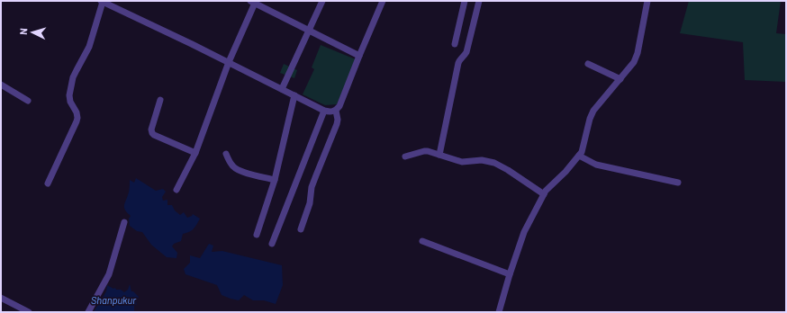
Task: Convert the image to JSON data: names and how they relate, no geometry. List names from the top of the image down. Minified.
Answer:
{"water":["Shanpukur"],"north":"left"}
